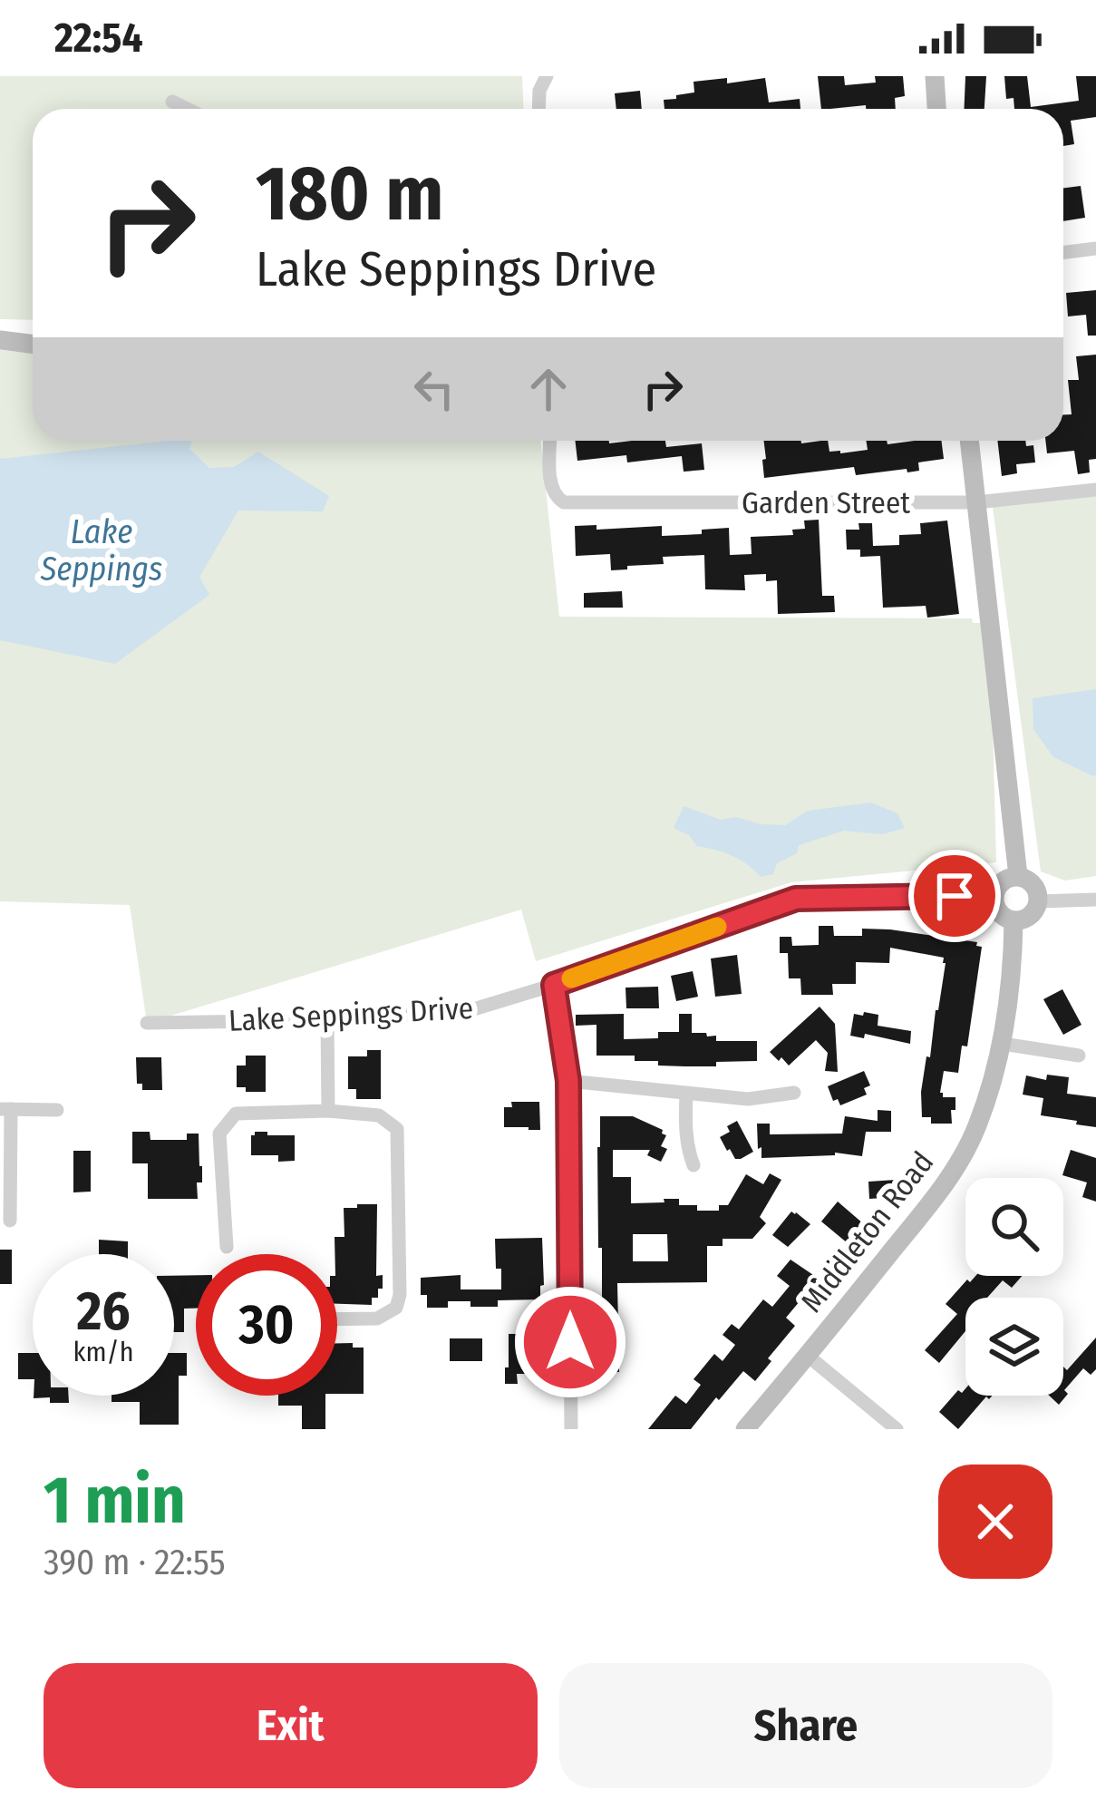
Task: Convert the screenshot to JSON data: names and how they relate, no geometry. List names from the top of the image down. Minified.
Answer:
{"streets":{"main road":["Middleton Road"],"street":["Garden Street","Lake Seppings Drive"]},"crossings":[["Lake Seppings Drive","Middleton Road"]],"water":["Lake Seppings"],"page":{"status":"22:54","turn":["180 m","Lake Seppings Drive"],"speed":"26 km/h","limit":"30","heading":["1 min","390 m · 22:55"],"buttons":["Exit","Share"]}}
